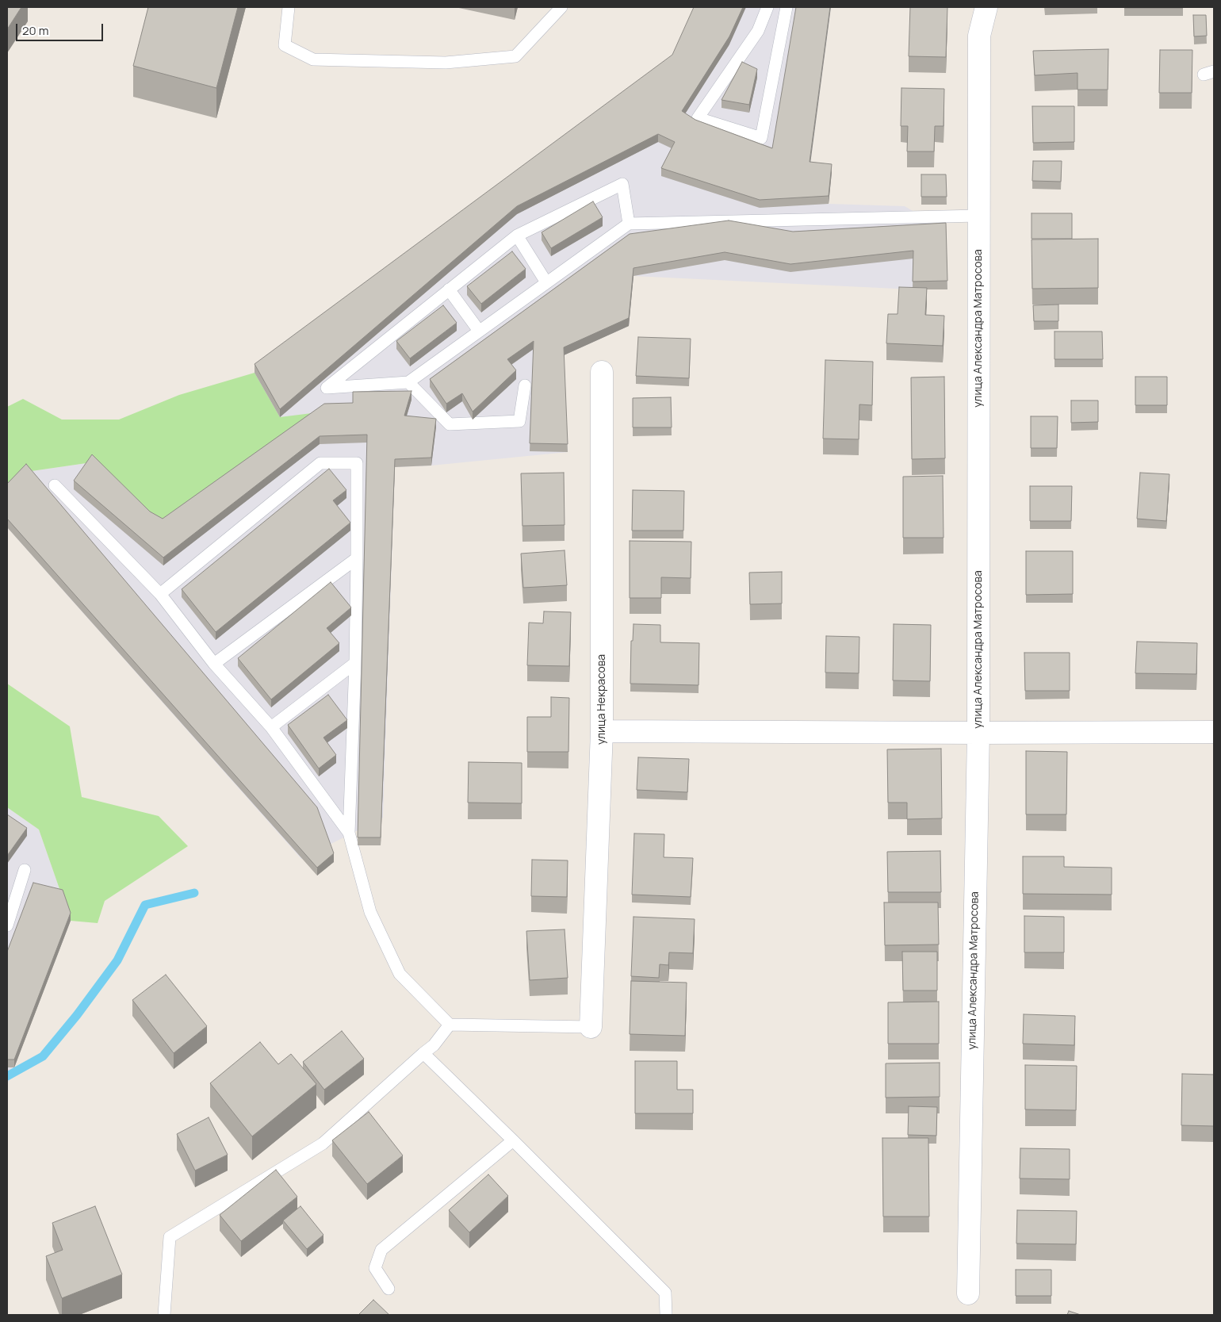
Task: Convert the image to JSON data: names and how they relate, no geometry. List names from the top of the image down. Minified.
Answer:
{"streets":{"street":["улица Александра Матросова","улица Некрасова"]},"scale_bar":"20 m"}
